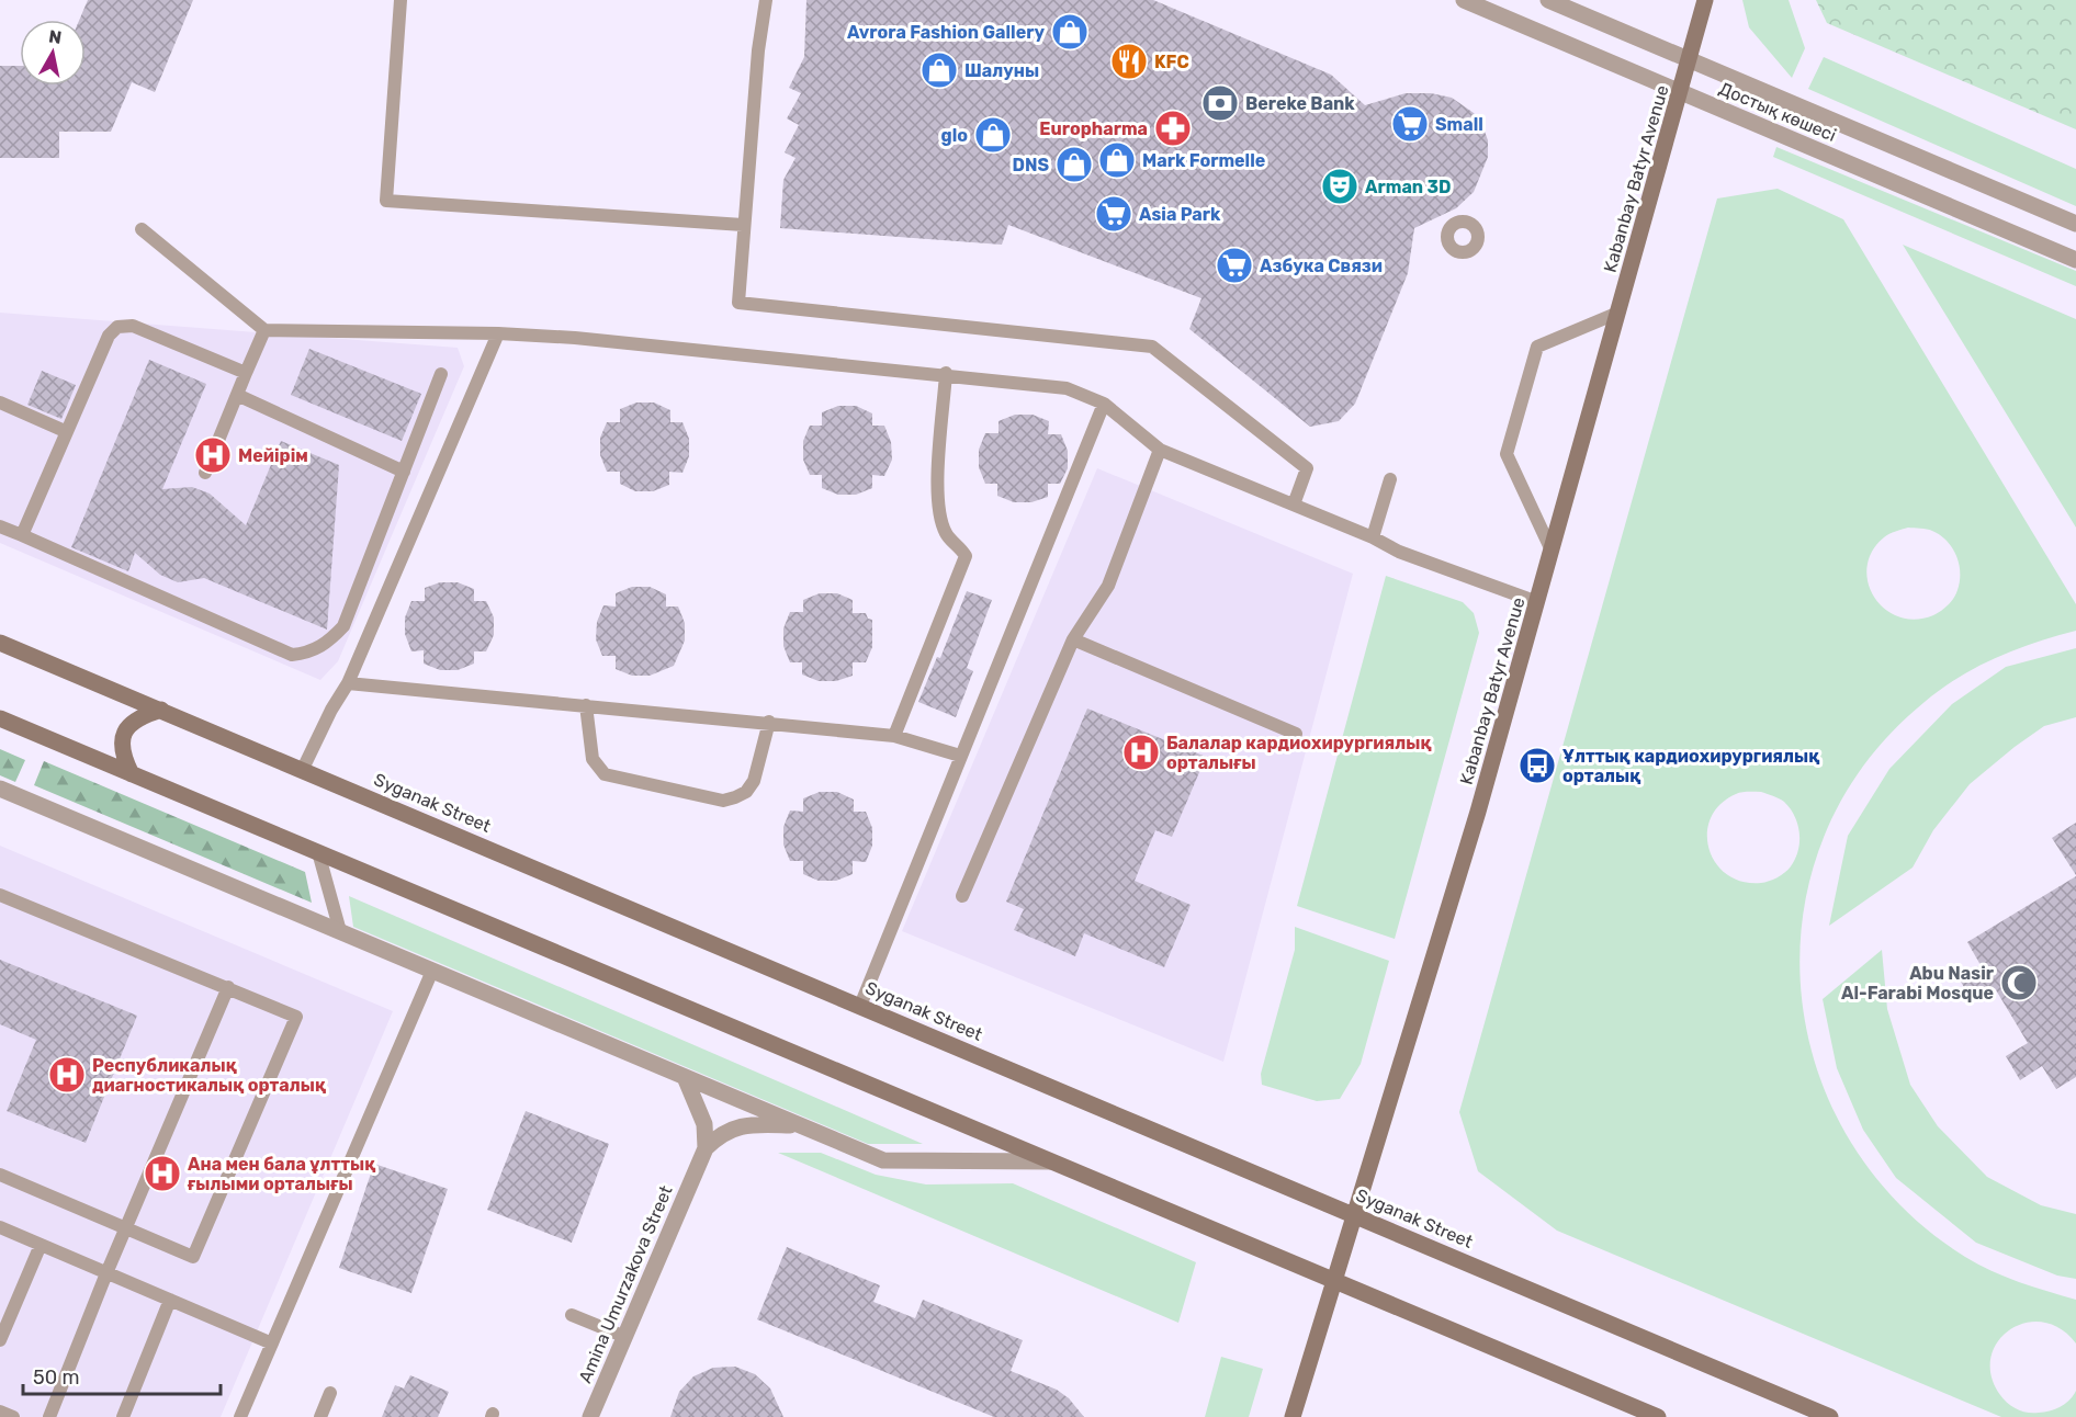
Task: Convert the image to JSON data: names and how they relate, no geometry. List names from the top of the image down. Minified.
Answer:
{"streets":{"main road":["Kabanbay Batyr Avenue","Syganak Street"],"street":["Достық көшесі","Amina Umurzakova Street"]},"crossings":[["Достық көшесі","Kabanbay Batyr Avenue"],["Kabanbay Batyr Avenue","Syganak Street"]],"places":{"shop":["Avrora Fashion Gallery","Шалуны","glo","Mark Formelle","DNS"],"restaurant":["KFC"],"bank":["Bereke Bank"],"supermarket":["Small","Asia Park","Азбука Связи"],"pharmacy":["Europharma"],"theatre":["Arman 3D"],"hospital":["Мейірім","Балалар кардиохирургиялық орталығы","Республикалық диагностикалық орталық","Ана мен бала ұлттық ғылыми орталығы"],"bus stop":["Ұлттық кардиохирургиялық орталық"],"mosque":["Abu Nasir Al-Farabi Mosque"]},"scale_bar":"50 m","north":"top"}
